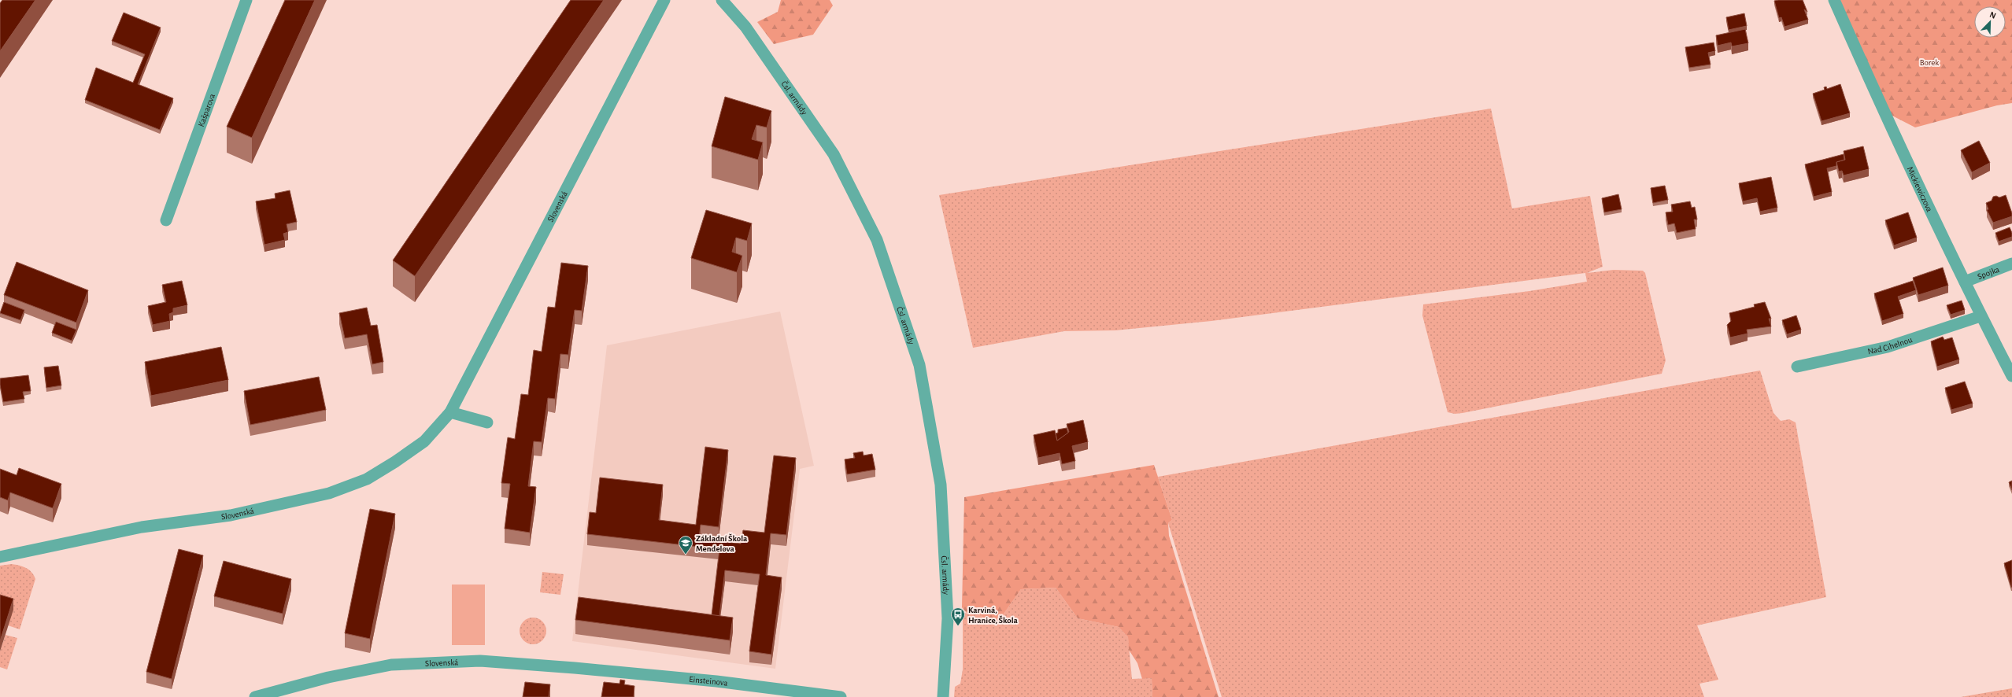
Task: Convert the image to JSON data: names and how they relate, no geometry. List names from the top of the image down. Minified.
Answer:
{"streets":{"street":["Čsl. armády","Kašparova","Mickiewiczova","Slovenská","Spojka","Nad Cihelnou","Einsteinova"]},"crossings":[["Mickiewiczova","Spojka"],["Mickiewiczova","Nad Cihelnou"],["Slovenská","Einsteinova"]],"parks":["Borek"],"places":{"school or university":["Základní Škola Mendelova"],"bus stop":["Karviná, Hranice, Škola"]},"north":"top right"}
